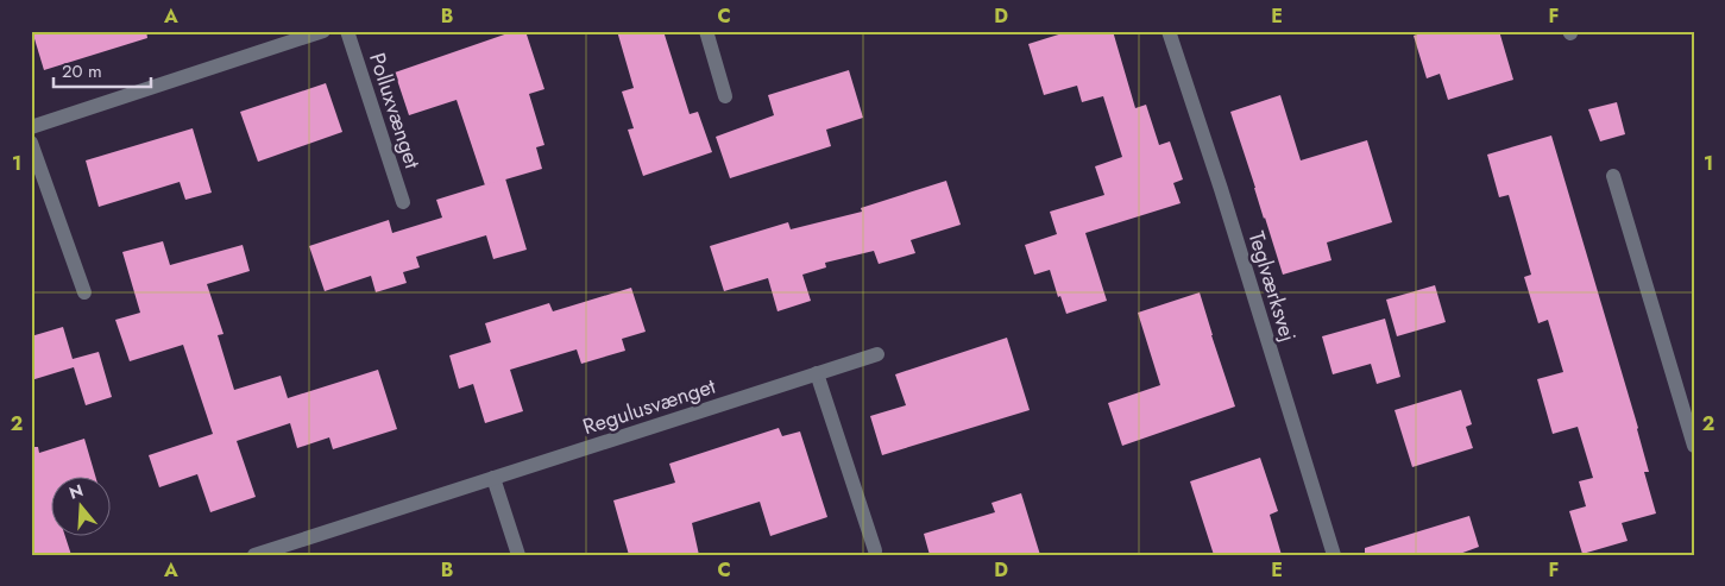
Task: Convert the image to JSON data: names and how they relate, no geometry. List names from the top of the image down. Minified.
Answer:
{"streets":{"street":["Polluxvænget","Teglværksvej","Regulusvænget"]},"scale_bar":"20 m","north":"top","grid":{"columns":["A","B","C","D","E","F"],"rows":["1","2"]}}
